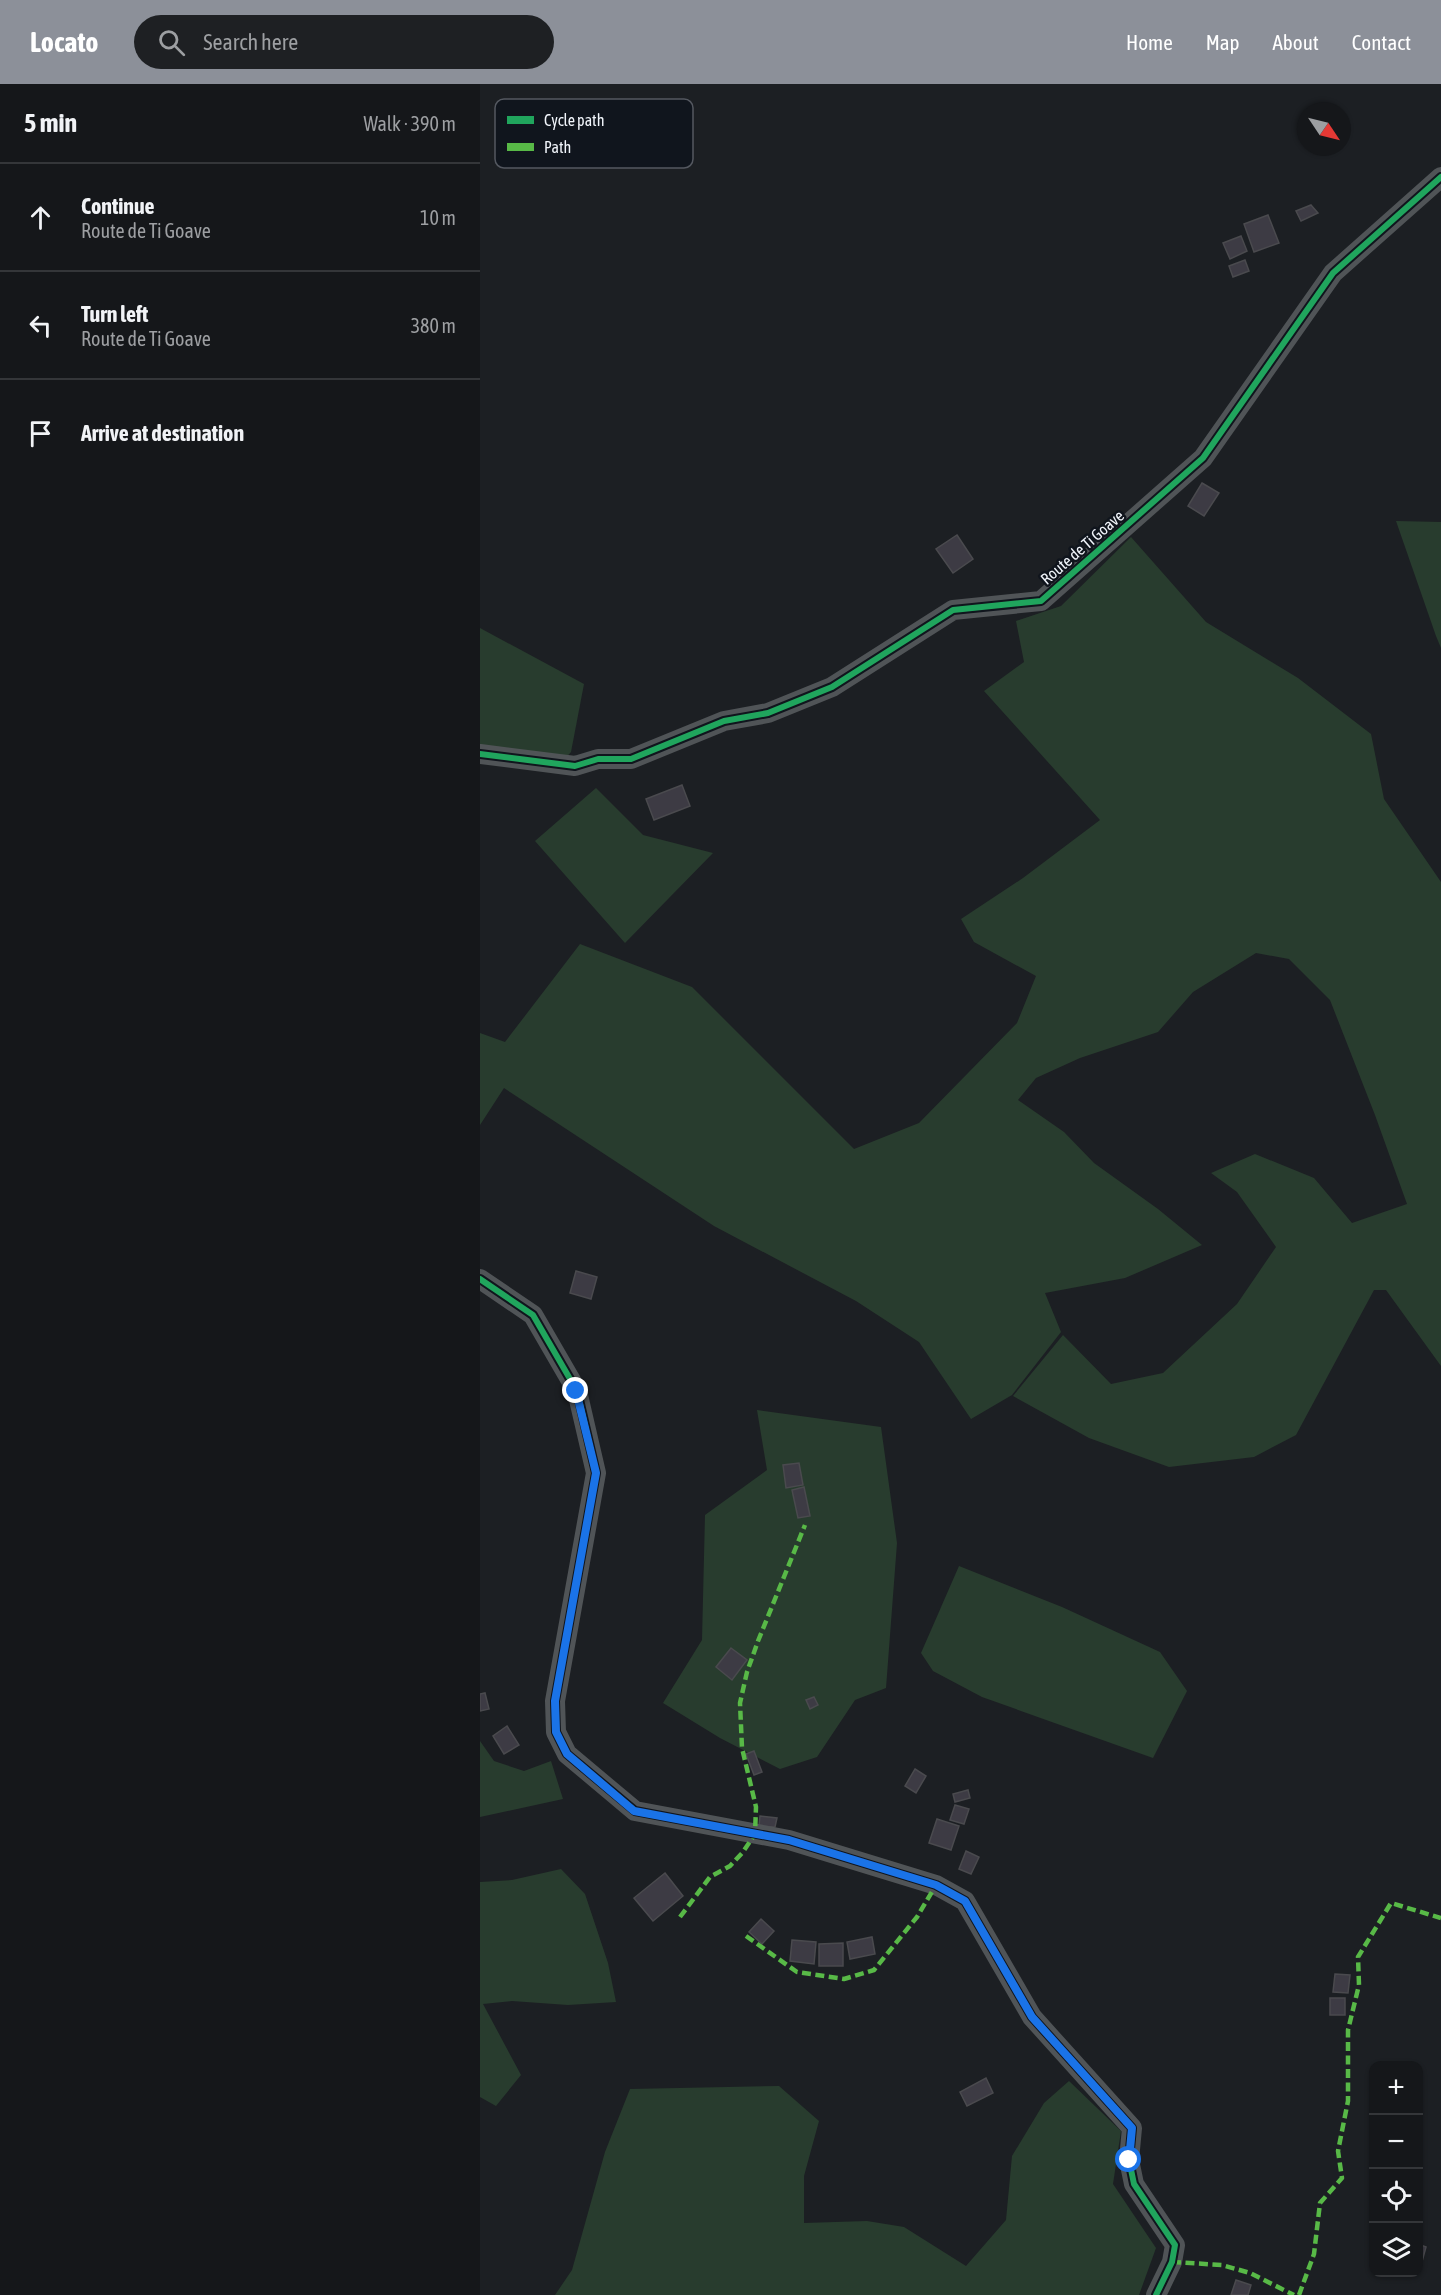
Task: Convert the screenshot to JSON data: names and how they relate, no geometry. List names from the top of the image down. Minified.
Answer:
{"streets":{"street":["Route de Ti Goave"]},"legend":["Cycle path","Path"],"north":"bottom right","page":{"header":"Locato","search":"Search here","nav":["Home","Map","About","Contact"],"heading":["5 min","Walk · 390 m"],"list":[["Continue","Route de Ti Goave","10 m"],["Turn left","Route de Ti Goave","380 m"],"Arrive at destination"],"map_buttons":["+","−"]}}
